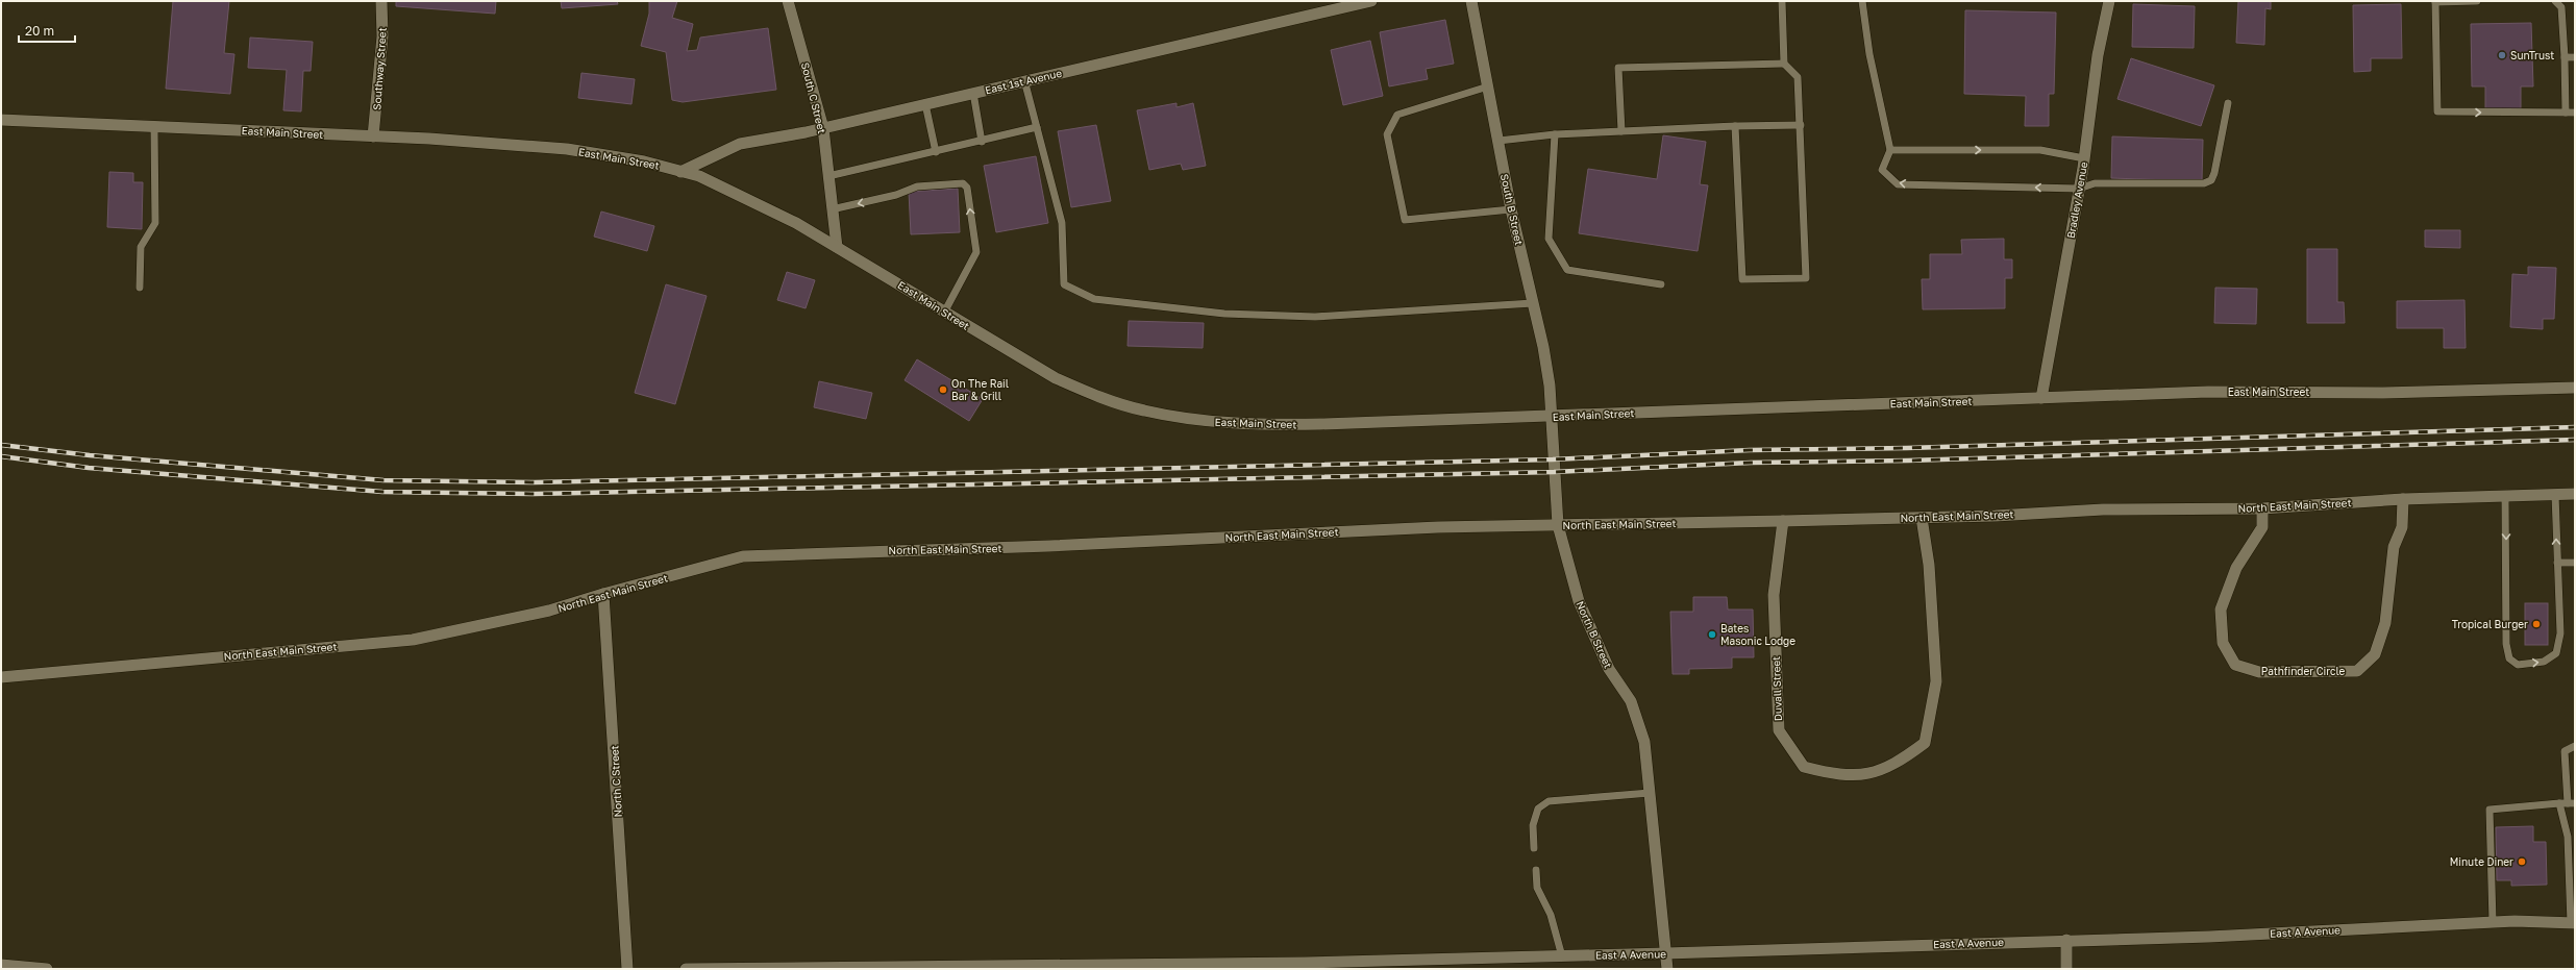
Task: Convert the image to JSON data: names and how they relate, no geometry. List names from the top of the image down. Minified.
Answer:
{"streets":{"street":["Southway Street","East 1st Avenue","South C Street","East Main Street","Bradley Avenue","South B Street","North East Main Street","North B Street","Pathfinder Circle","Duvall Street","North C Street","East A Avenue"]},"crossings":[["Southway Street","East Main Street"],["East 1st Avenue","South C Street"],["East 1st Avenue","East Main Street"],["South C Street","East Main Street"],["East Main Street","Bradley Avenue"],["East Main Street","South B Street"],["East Main Street","North B Street"],["South B Street","North B Street"],["North East Main Street","North B Street"],["North East Main Street","Pathfinder Circle"],["North East Main Street","Duvall Street"],["North East Main Street","North C Street"],["North B Street","East A Avenue"]],"places":["SunTrust","On The Rail Bar & Grill","Tropical Burger","Bates Masonic Lodge","Minute Diner"],"scale_bar":"20 m"}
